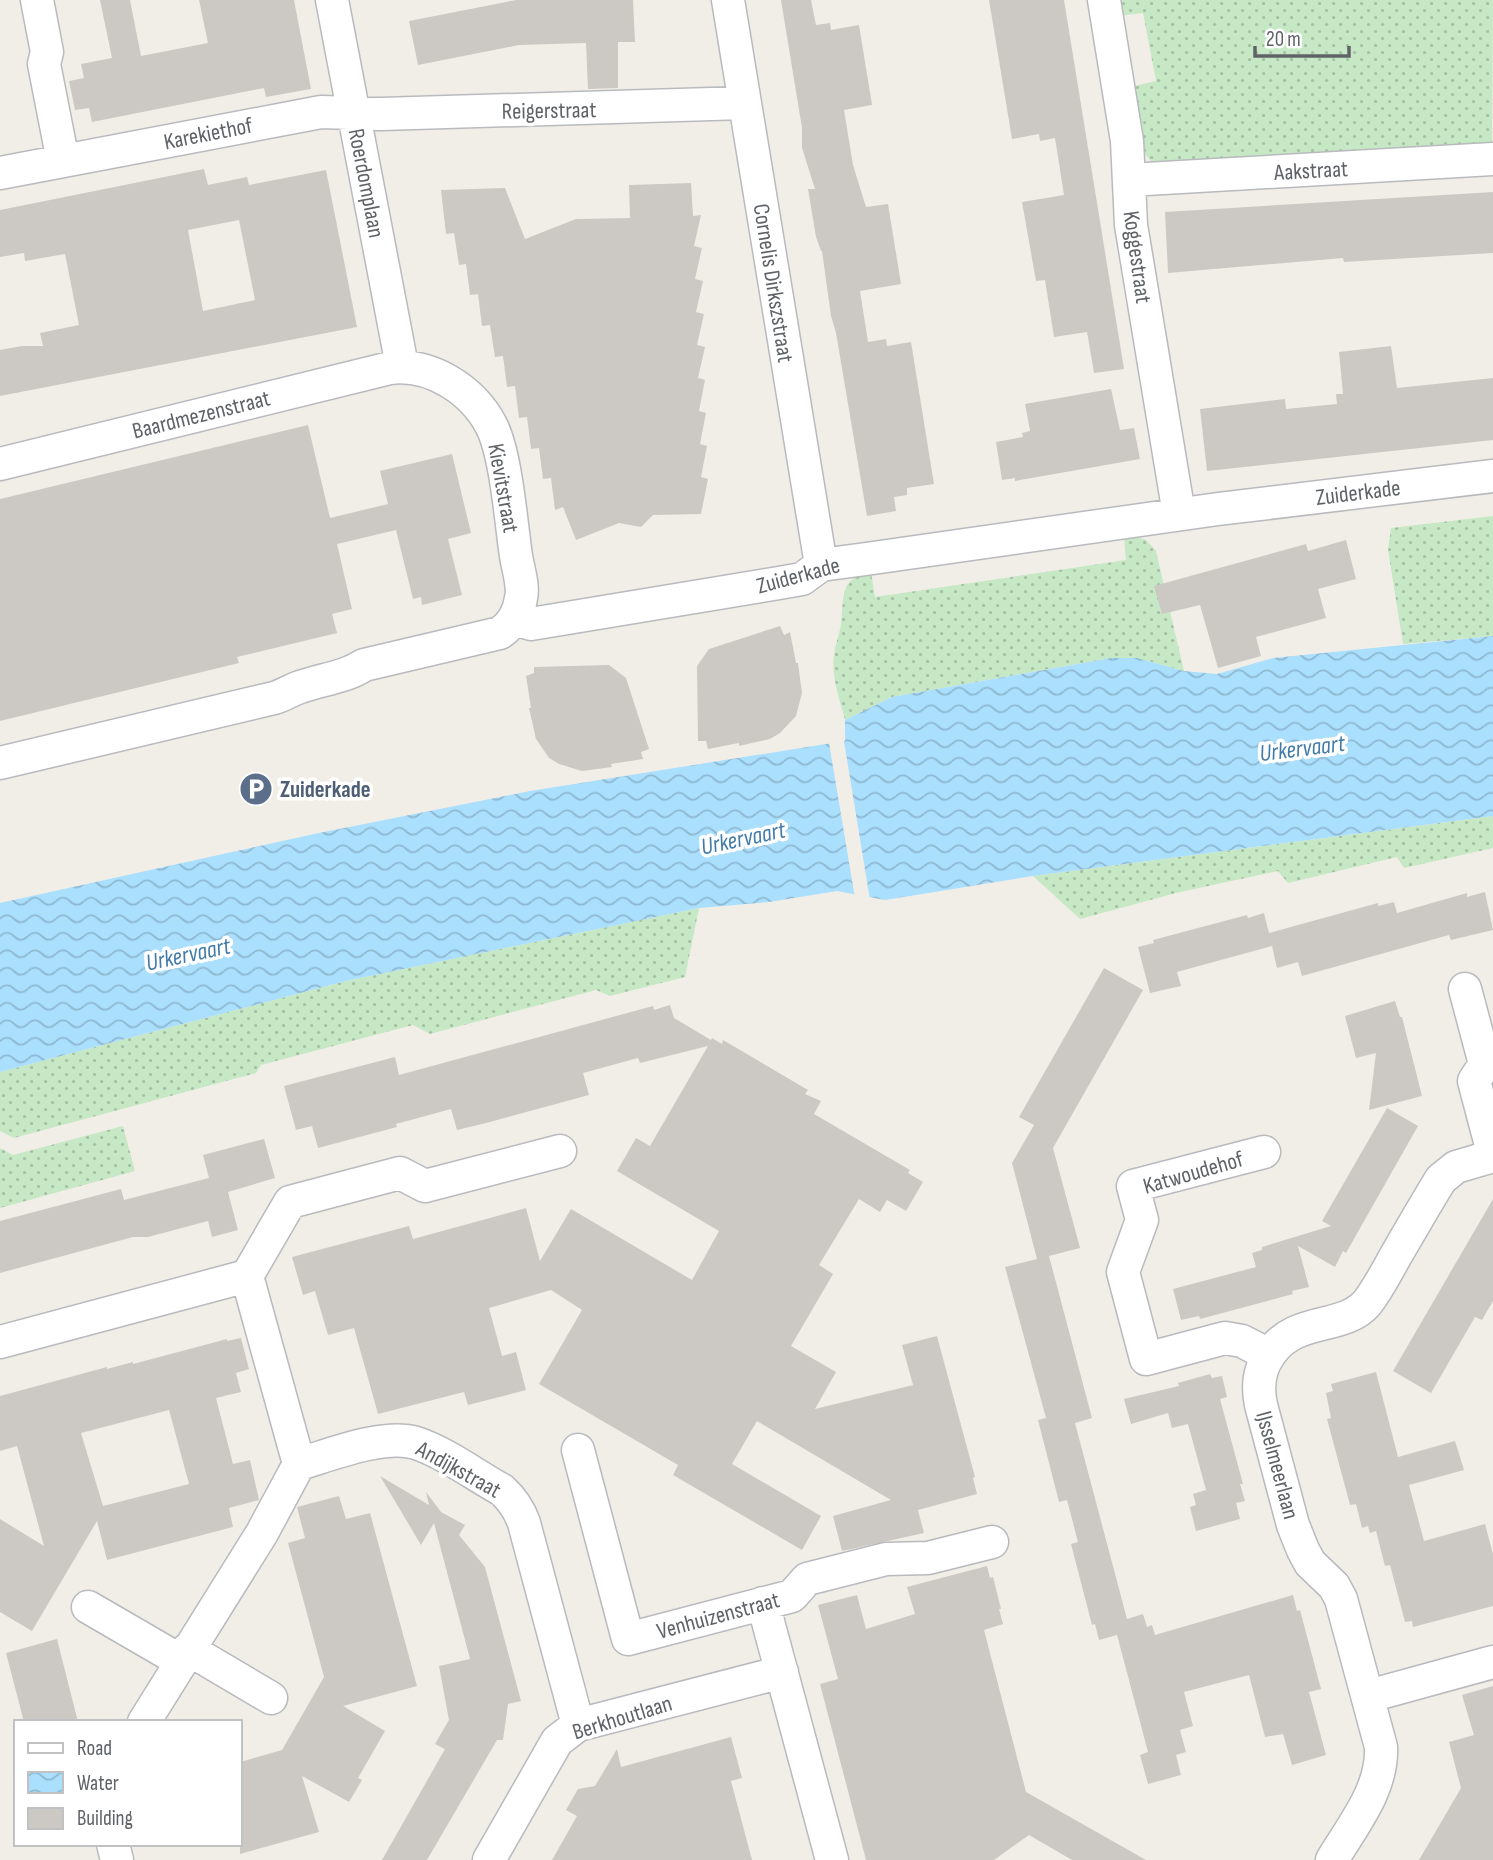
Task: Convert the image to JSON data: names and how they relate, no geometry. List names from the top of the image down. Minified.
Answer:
{"streets":{"street":["Reigerstraat","Karekiethof","Aakstraat","Roerdomplaan","Koggestraat","Cornelis Dirkszstraat","Baardmezenstraat","Kievitstraat","Zuiderkade","Katwoudehof","IJsselmeerlaan","Andijkstraat","Venhuizenstraat","Berkhoutlaan"]},"crossings":[["Reigerstraat","Karekiethof"],["Reigerstraat","Roerdomplaan"],["Reigerstraat","Cornelis Dirkszstraat"],["Karekiethof","Roerdomplaan"],["Aakstraat","Koggestraat"],["Roerdomplaan","Baardmezenstraat"],["Roerdomplaan","Kievitstraat"],["Koggestraat","Zuiderkade"],["Cornelis Dirkszstraat","Zuiderkade"],["Baardmezenstraat","Kievitstraat"],["Kievitstraat","Zuiderkade"],["Katwoudehof","IJsselmeerlaan"],["Andijkstraat","Berkhoutlaan"]],"water":["Urkervaart"],"places":{"parking":["Zuiderkade"]},"legend":["Road","Water","Building"],"scale_bar":"20 m"}
